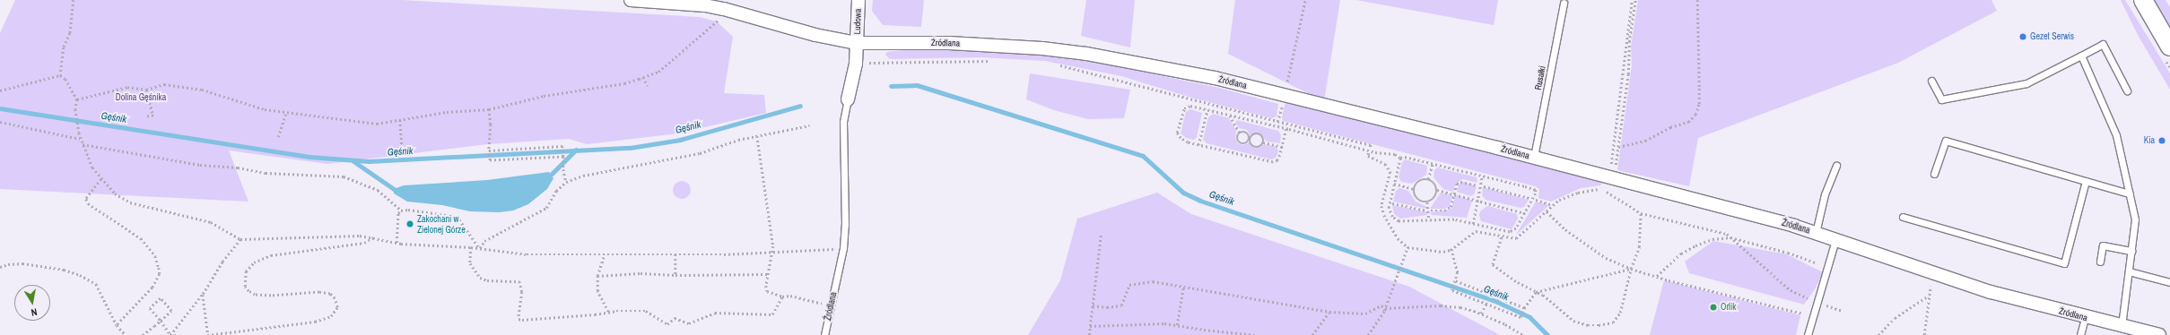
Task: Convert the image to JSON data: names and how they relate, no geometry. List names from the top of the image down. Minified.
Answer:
{"streets":{"street":["Ludowa","Źródlana"],"lane":["Rusałki"]},"crossings":[["Ludowa","Źródlana"],["Źródlana","Rusałki"]],"water":["Gęśnik"],"parks":["Dolina Gęśnika"],"places":["Gezet Serwis","Kia","Zakochani w Zielonej Górze","Orlik"],"north":"bottom"}
